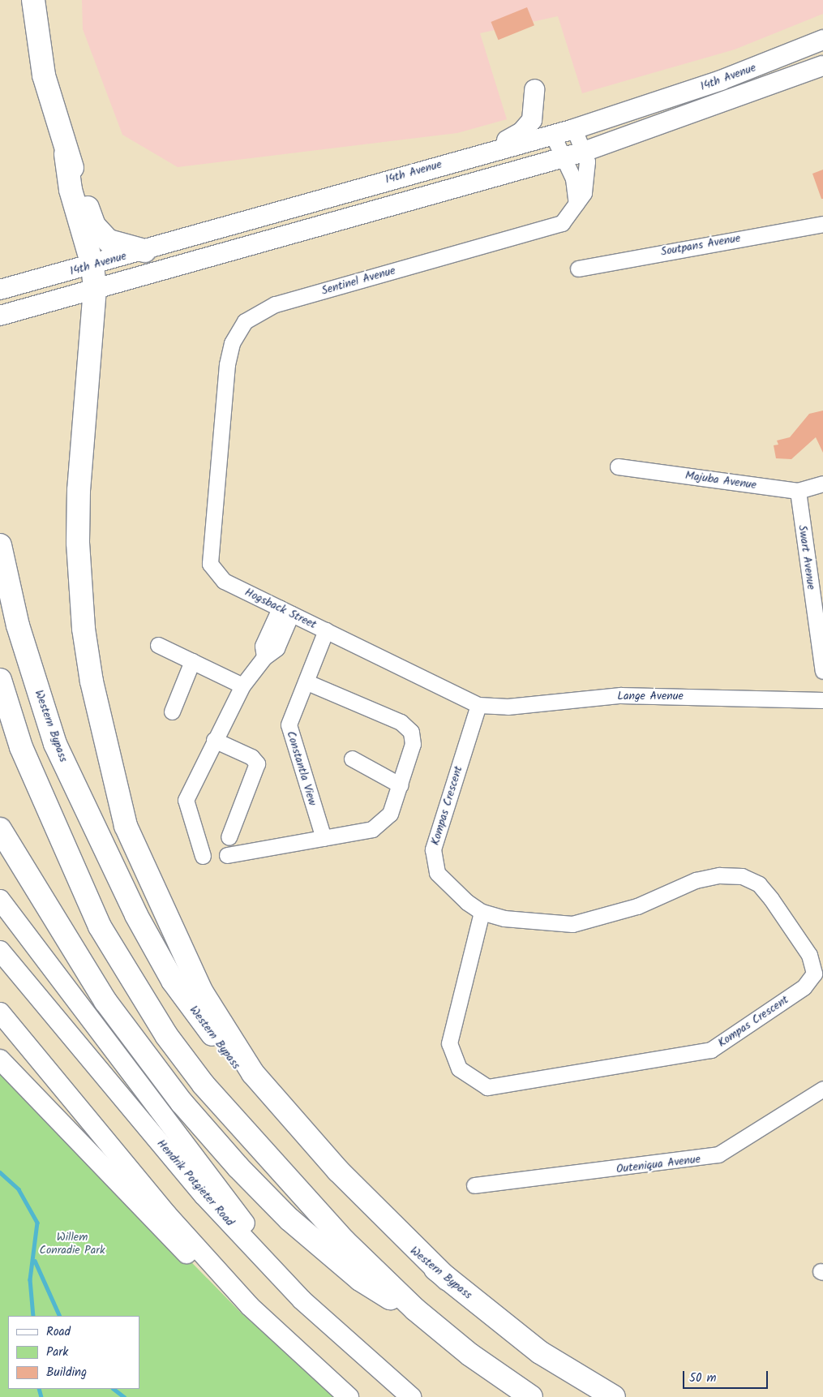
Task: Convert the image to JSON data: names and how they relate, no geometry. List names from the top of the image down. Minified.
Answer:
{"streets":{"highway":["Western Bypass"],"main road":["14th Avenue","Hendrik Potgieter Road"],"street":["Soutpans Avenue","Sentinel Avenue","Majuba Avenue","Swart Avenue","Hogsback Street","Lange Avenue","Constantla View","Kompas Crescent","Outeniqua Avenue"]},"crossings":[["14th Avenue","Sentinel Avenue"],["Sentinel Avenue","Hogsback Street"],["Majuba Avenue","Swart Avenue"],["Hogsback Street","Lange Avenue"],["Hogsback Street","Constantla View"],["Hogsback Street","Kompas Crescent"],["Lange Avenue","Kompas Crescent"]],"parks":["Willem Conradie Park"],"legend":["Road","Park","Building"],"scale_bar":"50 m"}
